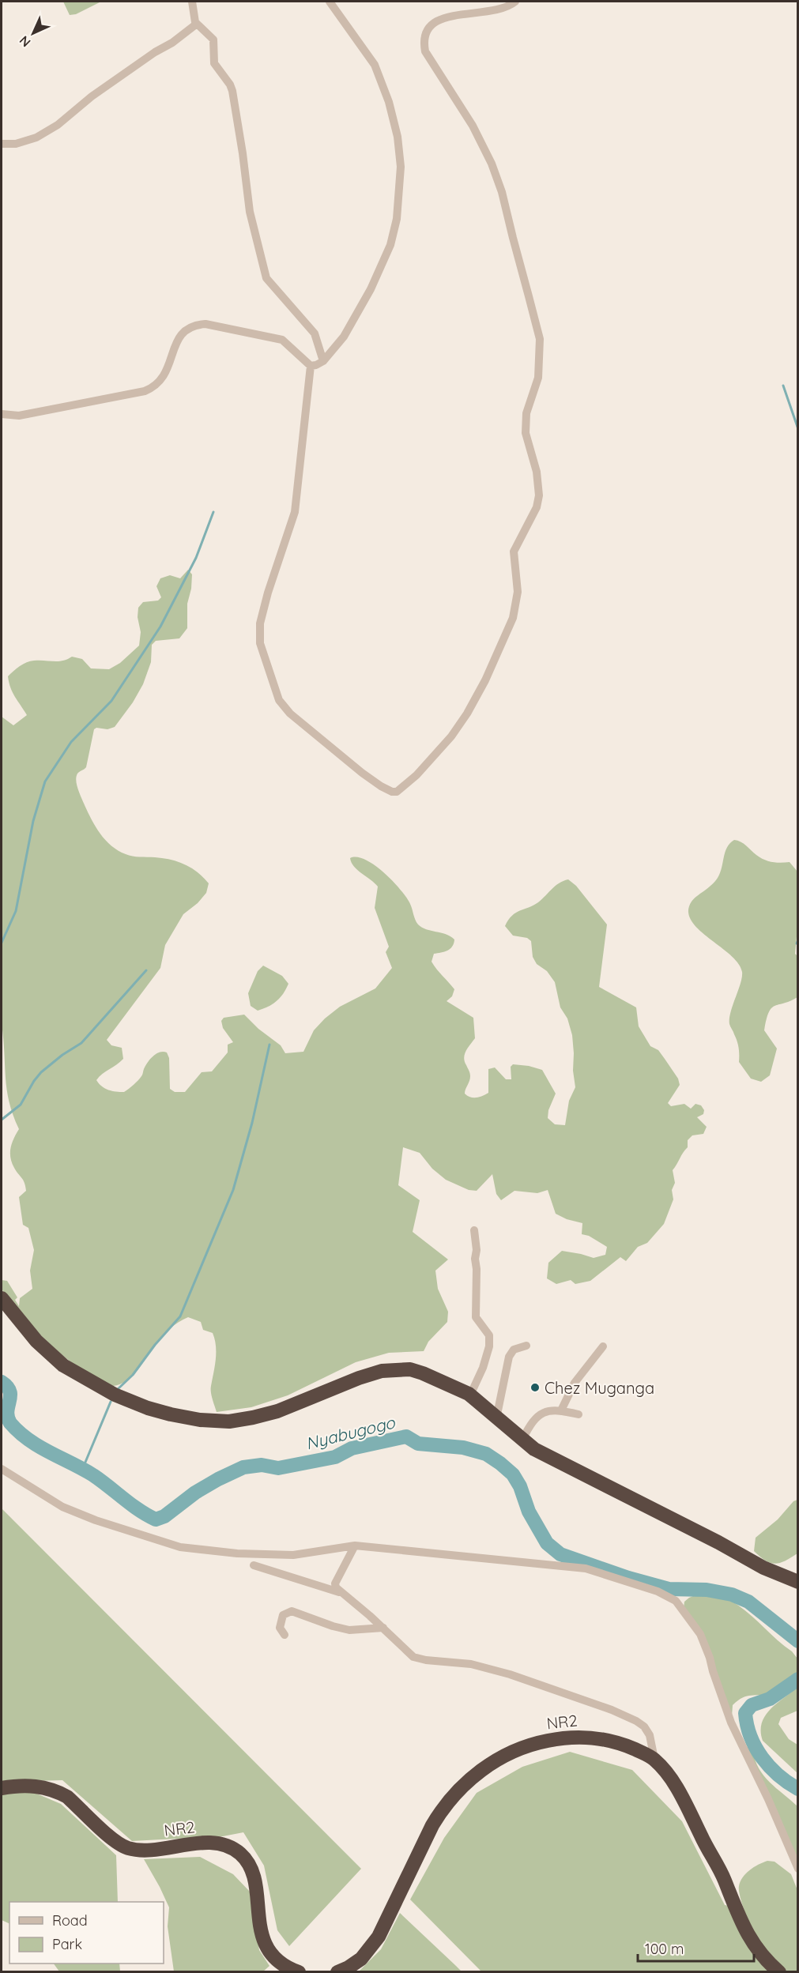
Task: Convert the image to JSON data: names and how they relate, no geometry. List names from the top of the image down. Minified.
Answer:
{"streets":{"highway":["NR2"]},"water":["Nyabugogo"],"places":["Chez Muganga"],"legend":["Road","Park"],"scale_bar":"100 m","north":"bottom left"}
